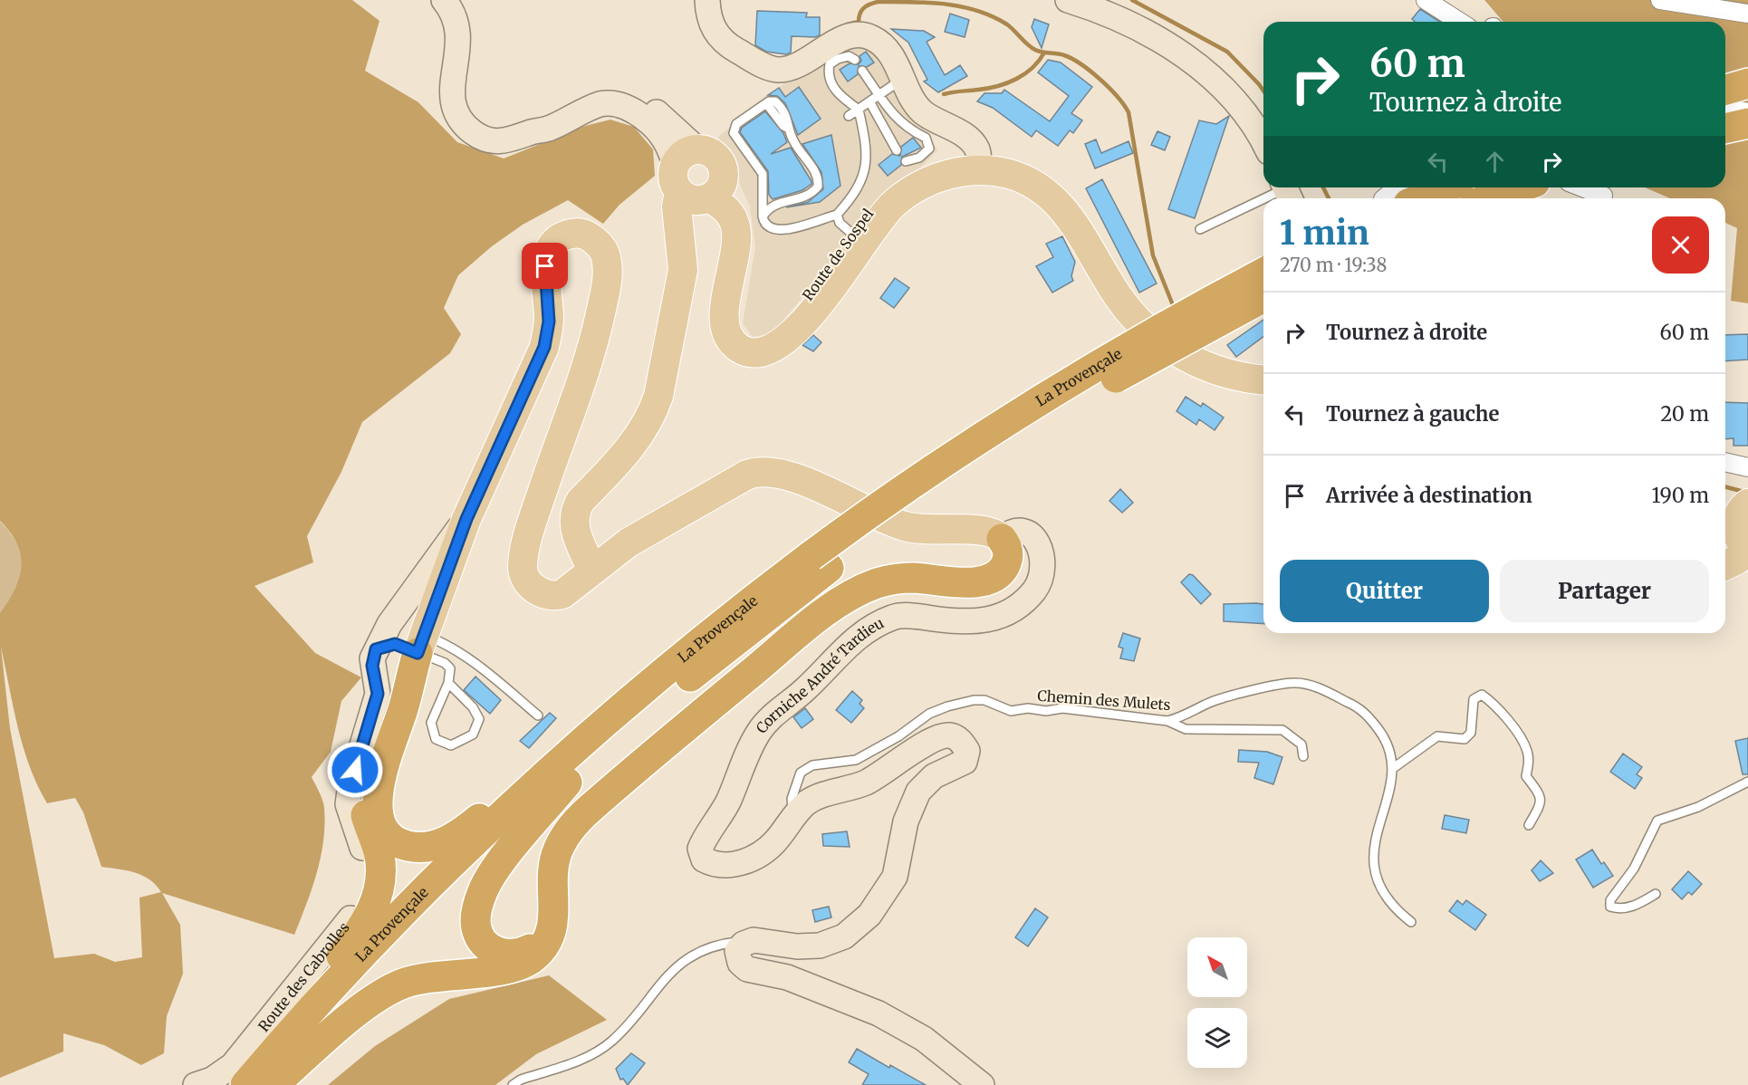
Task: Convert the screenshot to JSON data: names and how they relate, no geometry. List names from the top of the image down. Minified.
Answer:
{"streets":{"highway":["La Provençale"],"main road":["Route de Sospel"],"street":["Corniche André Tardieu","Route des Cabrolles"],"lane":["Chemin des Mulets"]},"crossings":[["Corniche André Tardieu","Chemin des Mulets"]],"north":"top left","page":{"turn":["60 m","Tournez à droite"],"heading":["1 min","270 m · 19:38"],"list":[{"name":"Tournez à droite","value":"60 m"},{"name":"Tournez à gauche","value":"20 m"},{"name":"Arrivée à destination","value":"190 m"}],"buttons":["Quitter","Partager"]}}
